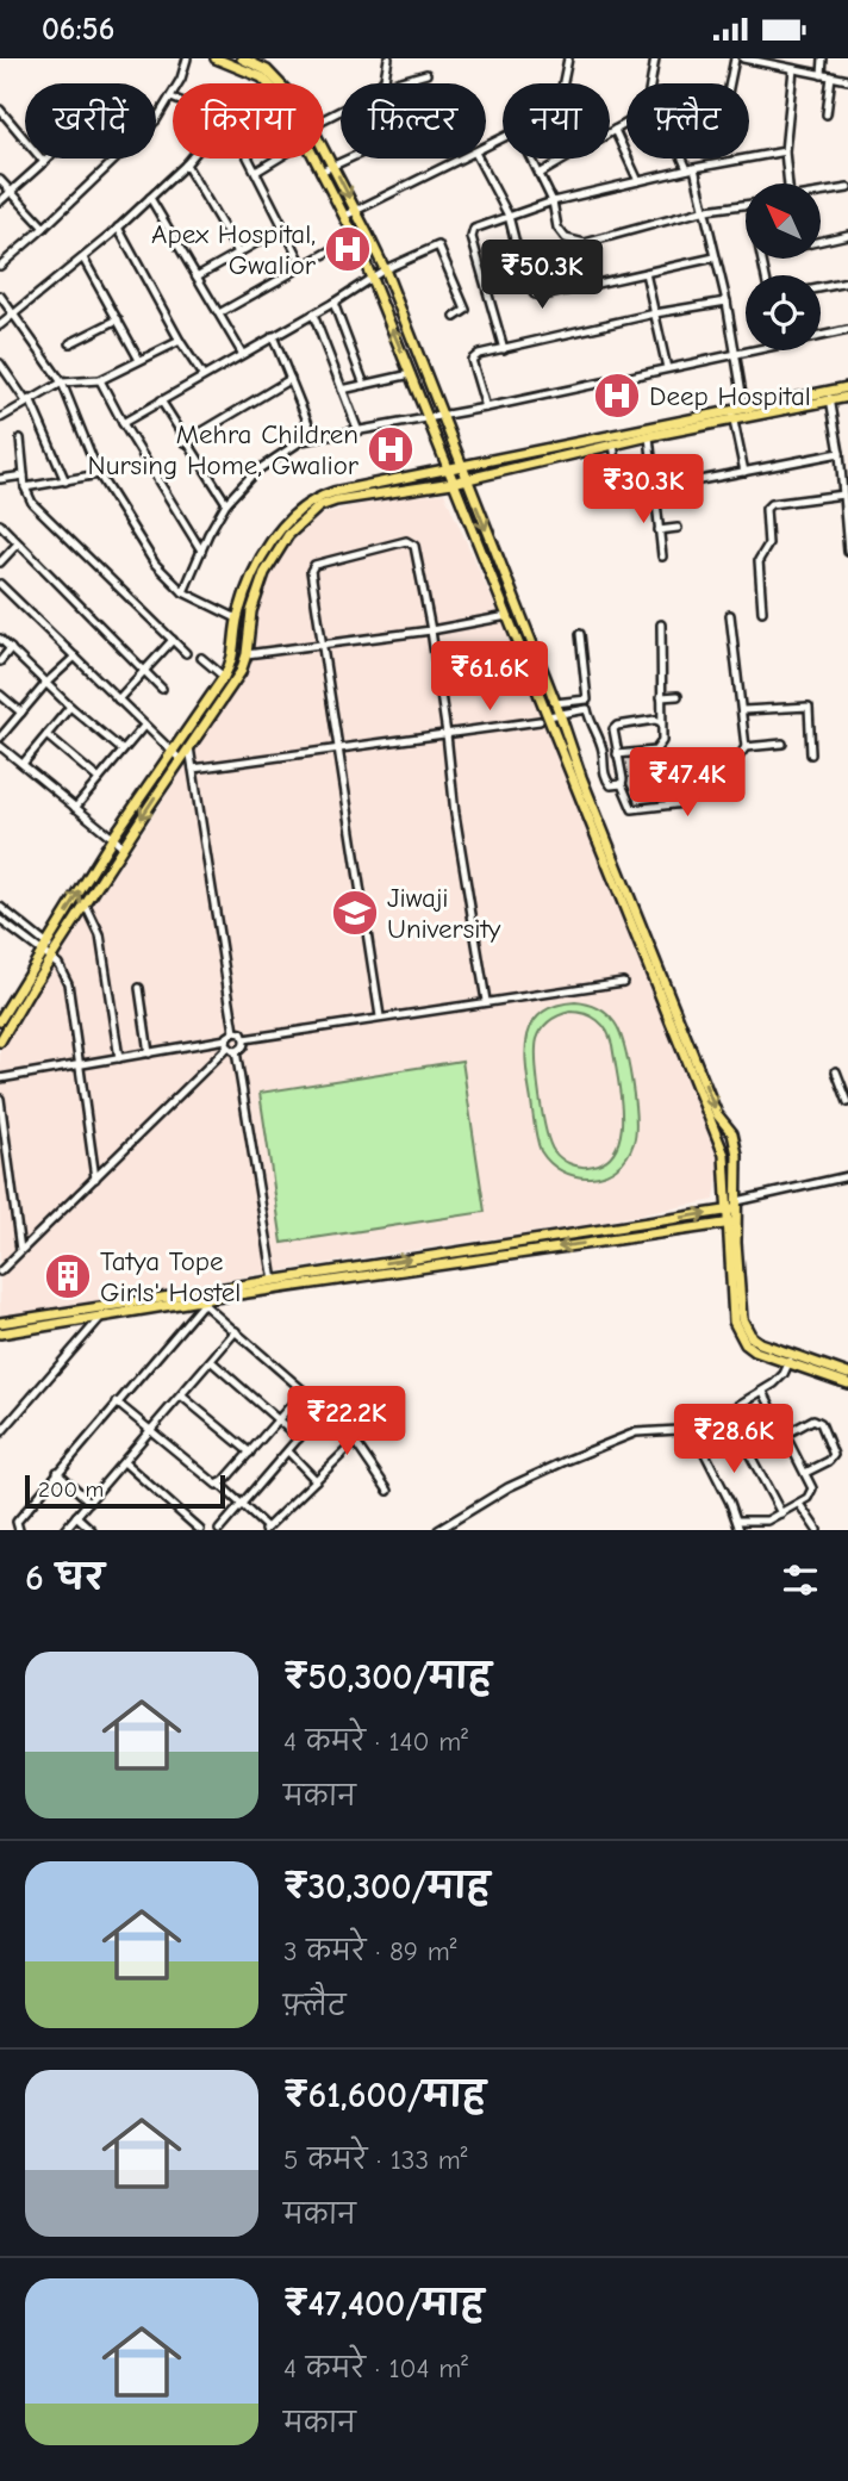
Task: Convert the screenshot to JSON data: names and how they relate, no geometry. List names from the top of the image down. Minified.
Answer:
{"places":{"hospital":["Apex Hospital, Gwalior","Deep Hospital","Mehra Children Nursing Home, Gwalior"],"school or university":["Jiwaji University"],"building":["Tatya Tope Girls' Hostel"]},"scale_bar":"200 m","north":"top left","page":{"status":"06:56","chip":["खरीदें","किराया","फ़िल्टर","नया","फ़्लैट"],"price":["₹50.3K","₹30.3K","₹61.6K","₹47.4K","₹22.2K","₹28.6K"],"scale":"200 m","heading":"6 घर","list":[{"name":"₹50,300/माह","note":"4 कमरे · 140 m² · मकान"},{"name":"₹30,300/माह","note":"3 कमरे · 89 m² · फ़्लैट"},{"name":"₹61,600/माह","note":"5 कमरे · 133 m² · मकान"},{"name":"₹47,400/माह","note":"4 कमरे · 104 m² · मकान"}]}}
